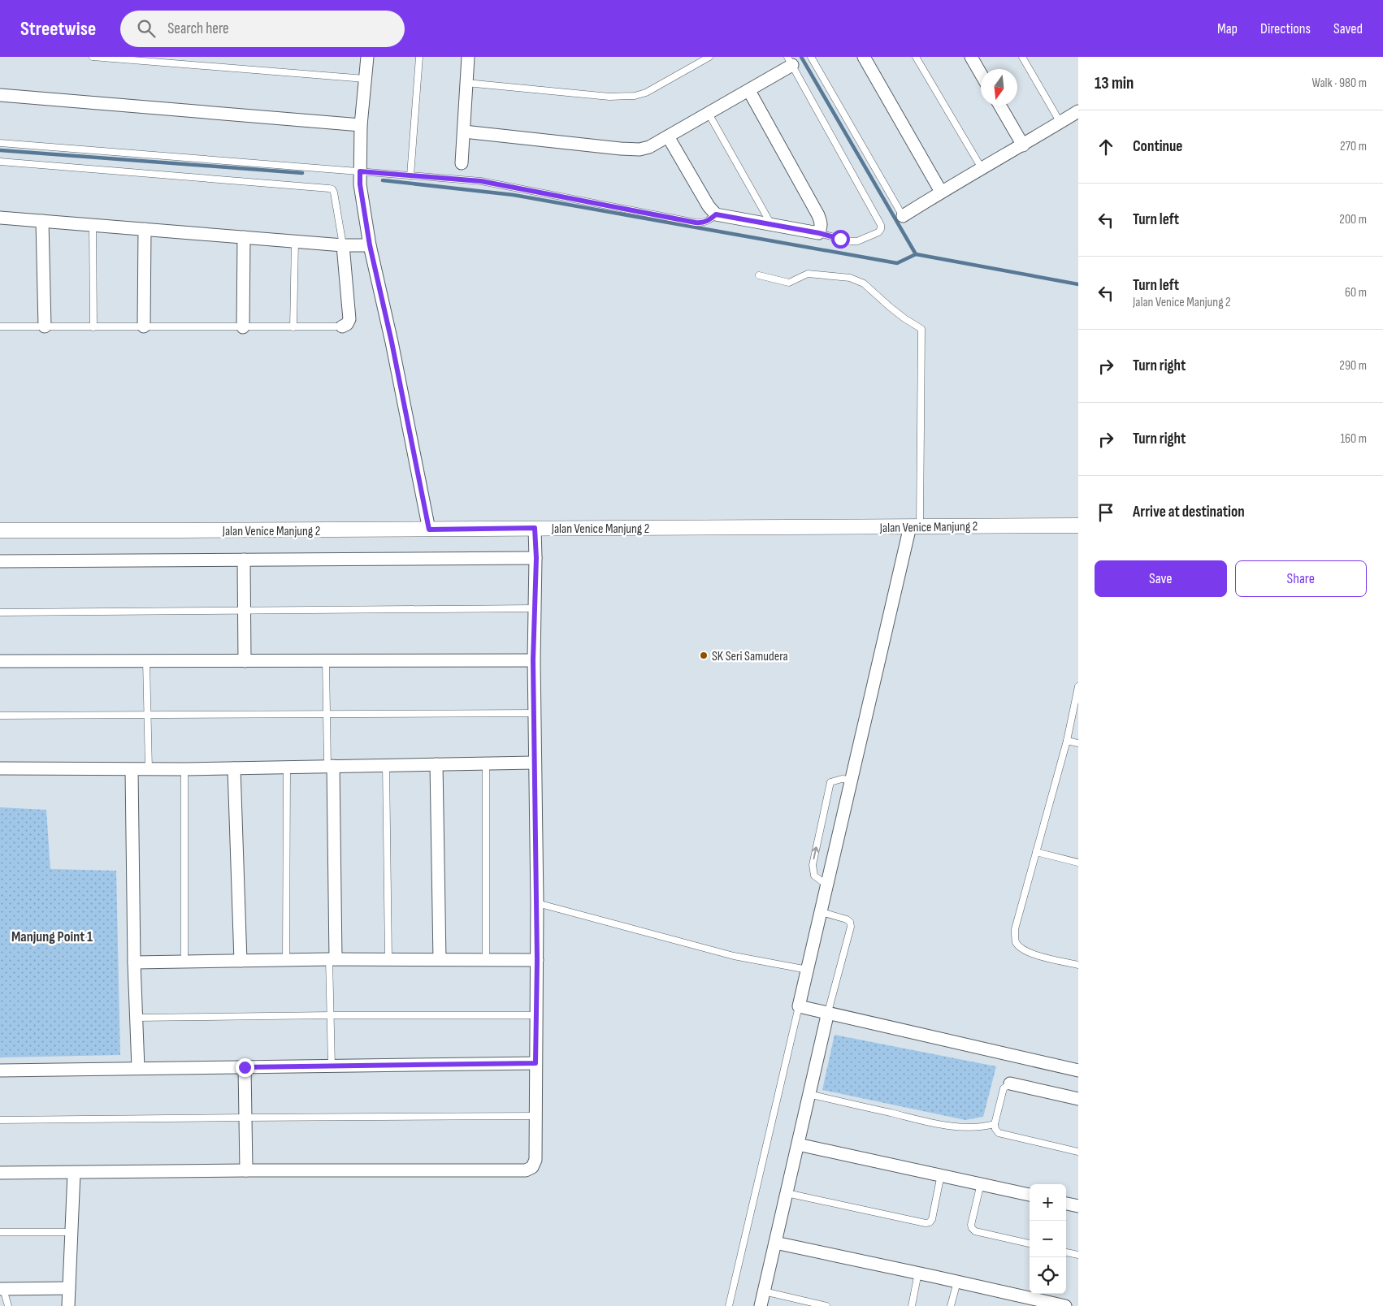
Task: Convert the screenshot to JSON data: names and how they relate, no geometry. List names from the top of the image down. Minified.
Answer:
{"streets":{"street":["Jalan Venice Manjung 2"]},"districts":["Manjung Point 1"],"places":["SK Seri Samudera"],"north":"bottom","page":{"header":"Streetwise","search":"Search here","nav":["Map","Directions","Saved"],"heading":["13 min","Walk · 980 m"],"list":[["Continue","270 m"],["Turn left","200 m"],["Turn left","Jalan Venice Manjung 2","60 m"],["Turn right","290 m"],["Turn right","160 m"],"Arrive at destination"],"buttons":["Save","Share"],"map_buttons":["+","−"]}}
